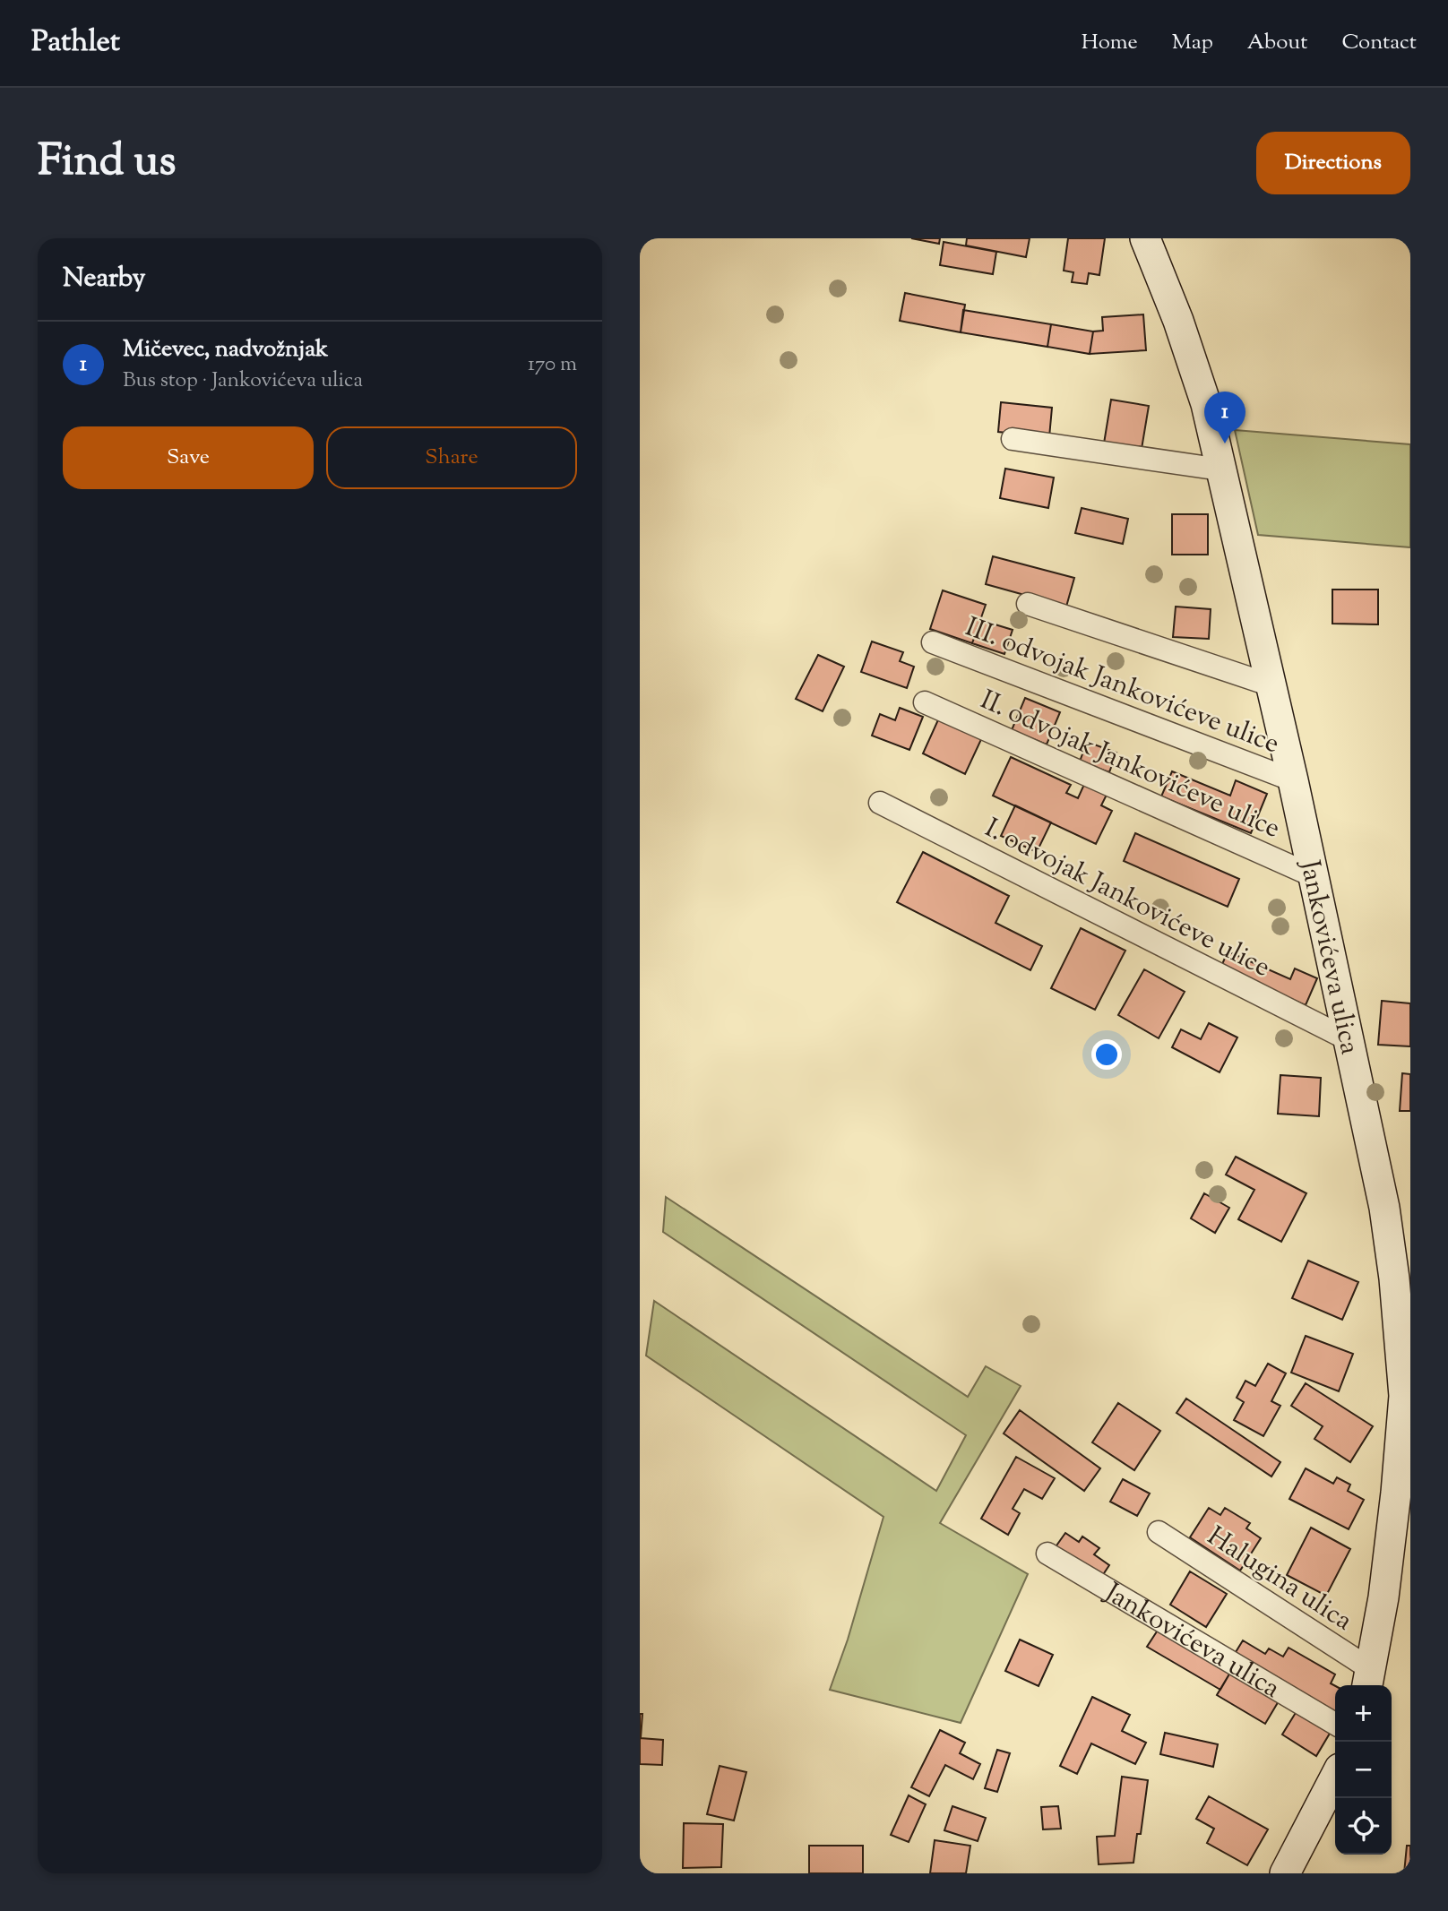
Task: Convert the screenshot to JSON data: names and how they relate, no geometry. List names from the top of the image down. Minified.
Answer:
{"streets":{"main road":["Jankovićeva ulica"],"street":["III. odvojak Jankovićeve ulice","II. odvojak Jankovićeve ulice","I. odvojak Jankovićeve ulice","Halugina ulica"]},"crossings":[["III. odvojak Jankovićeve ulice","Jankovićeva ulica"],["II. odvojak Jankovićeve ulice","Jankovićeva ulica"],["I. odvojak Jankovićeve ulice","Jankovićeva ulica"],["Jankovićeva ulica","Halugina ulica"]],"page":{"header":"Pathlet","nav":["Home","Map","About","Contact"],"title":"Find us","buttons":["Directions",["Save","Share"]],"heading":"Nearby","list":[{"mark":"1","name":"Mičevec, nadvožnjak","note":"Bus stop · Jankovićeva ulica","value":"170 m"}],"pins":"1","map_buttons":["+","−"]}}
